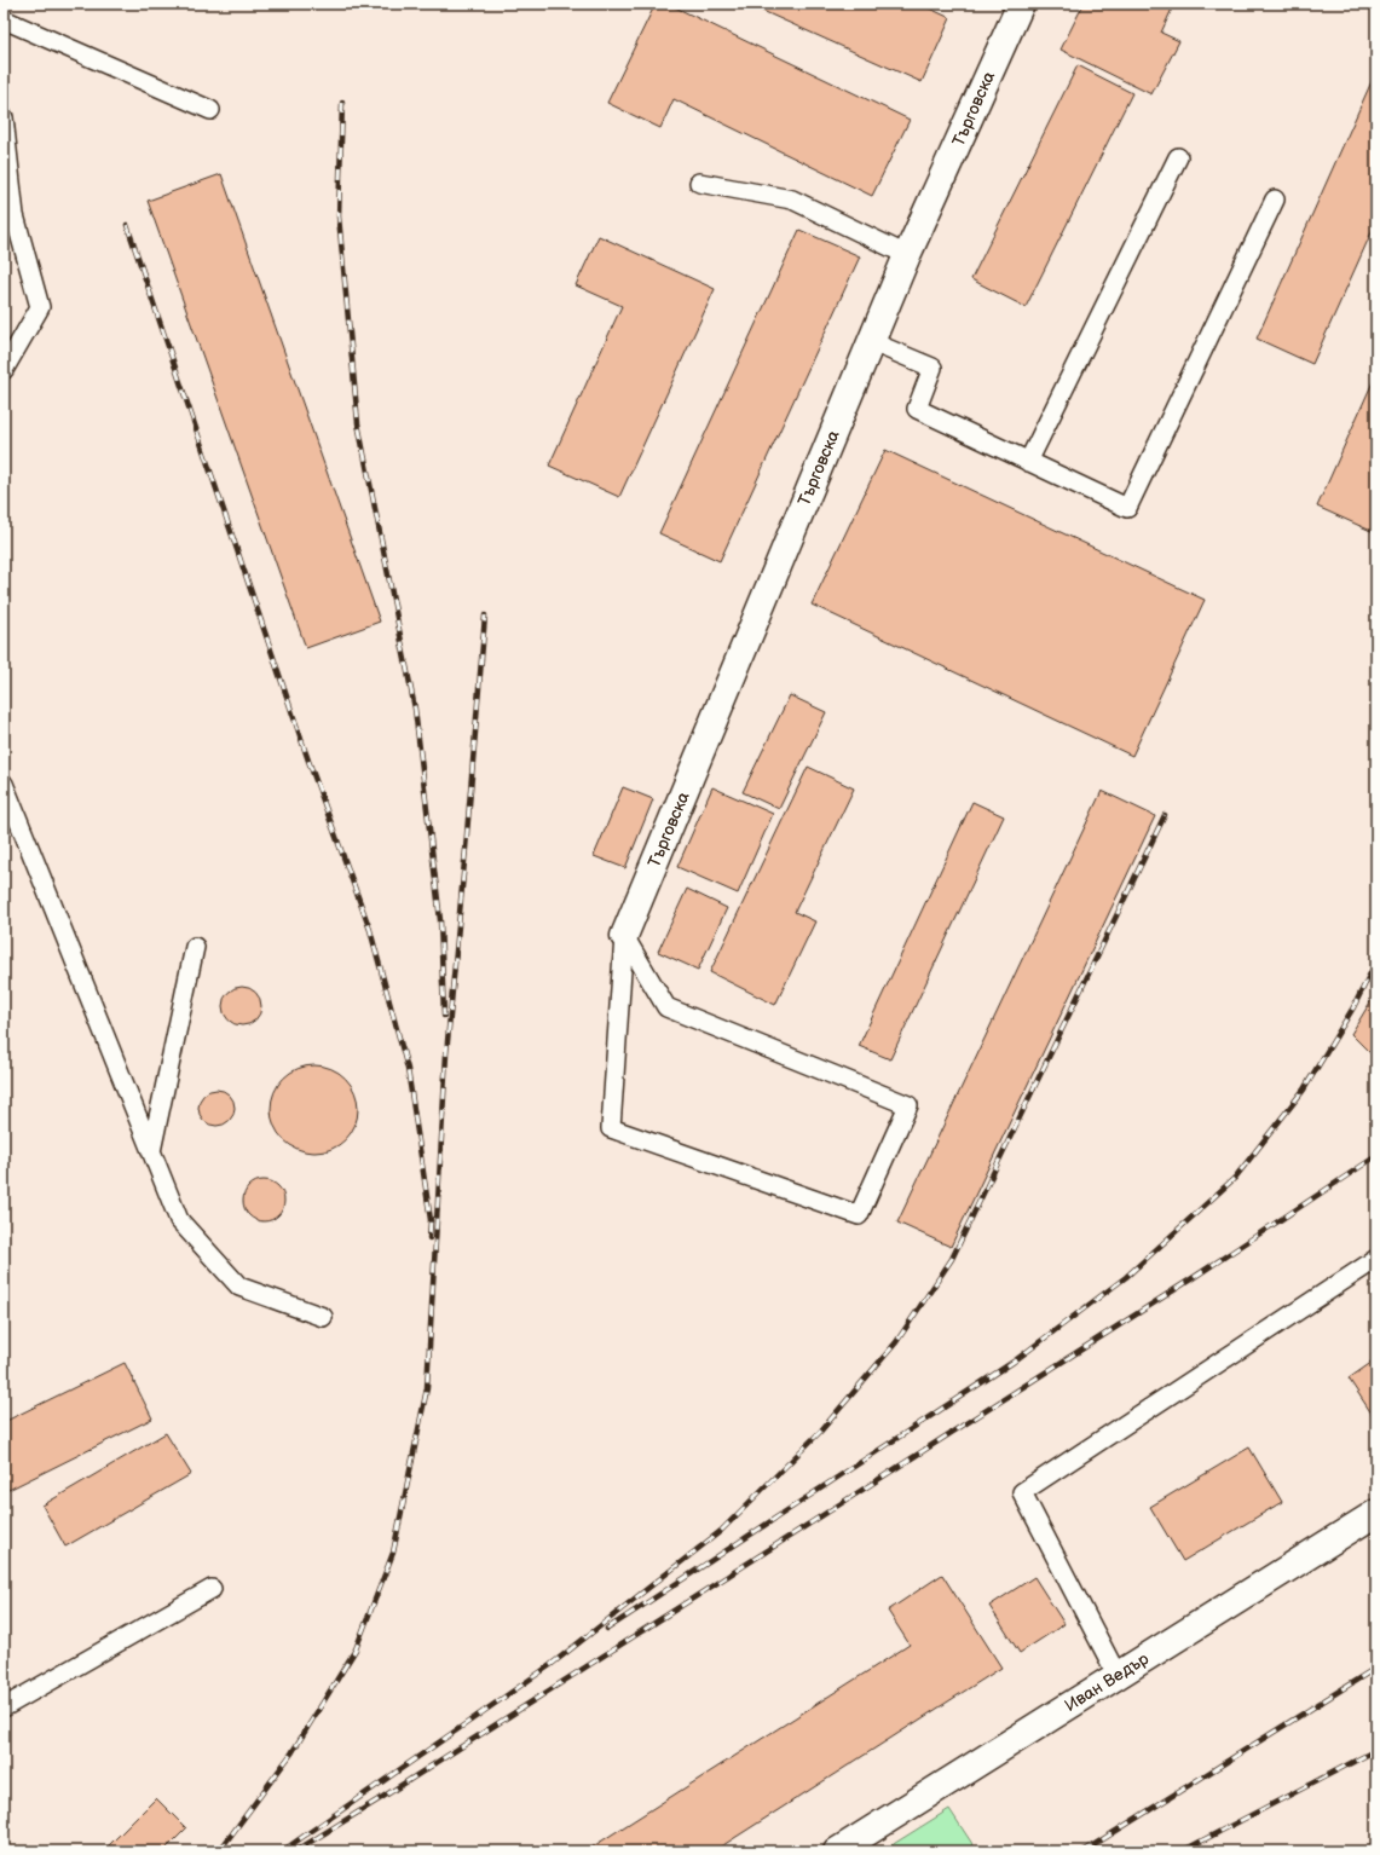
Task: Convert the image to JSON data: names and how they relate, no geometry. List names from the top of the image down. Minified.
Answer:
{"streets":{"street":["Търговска","Иван Ведър"]}}
